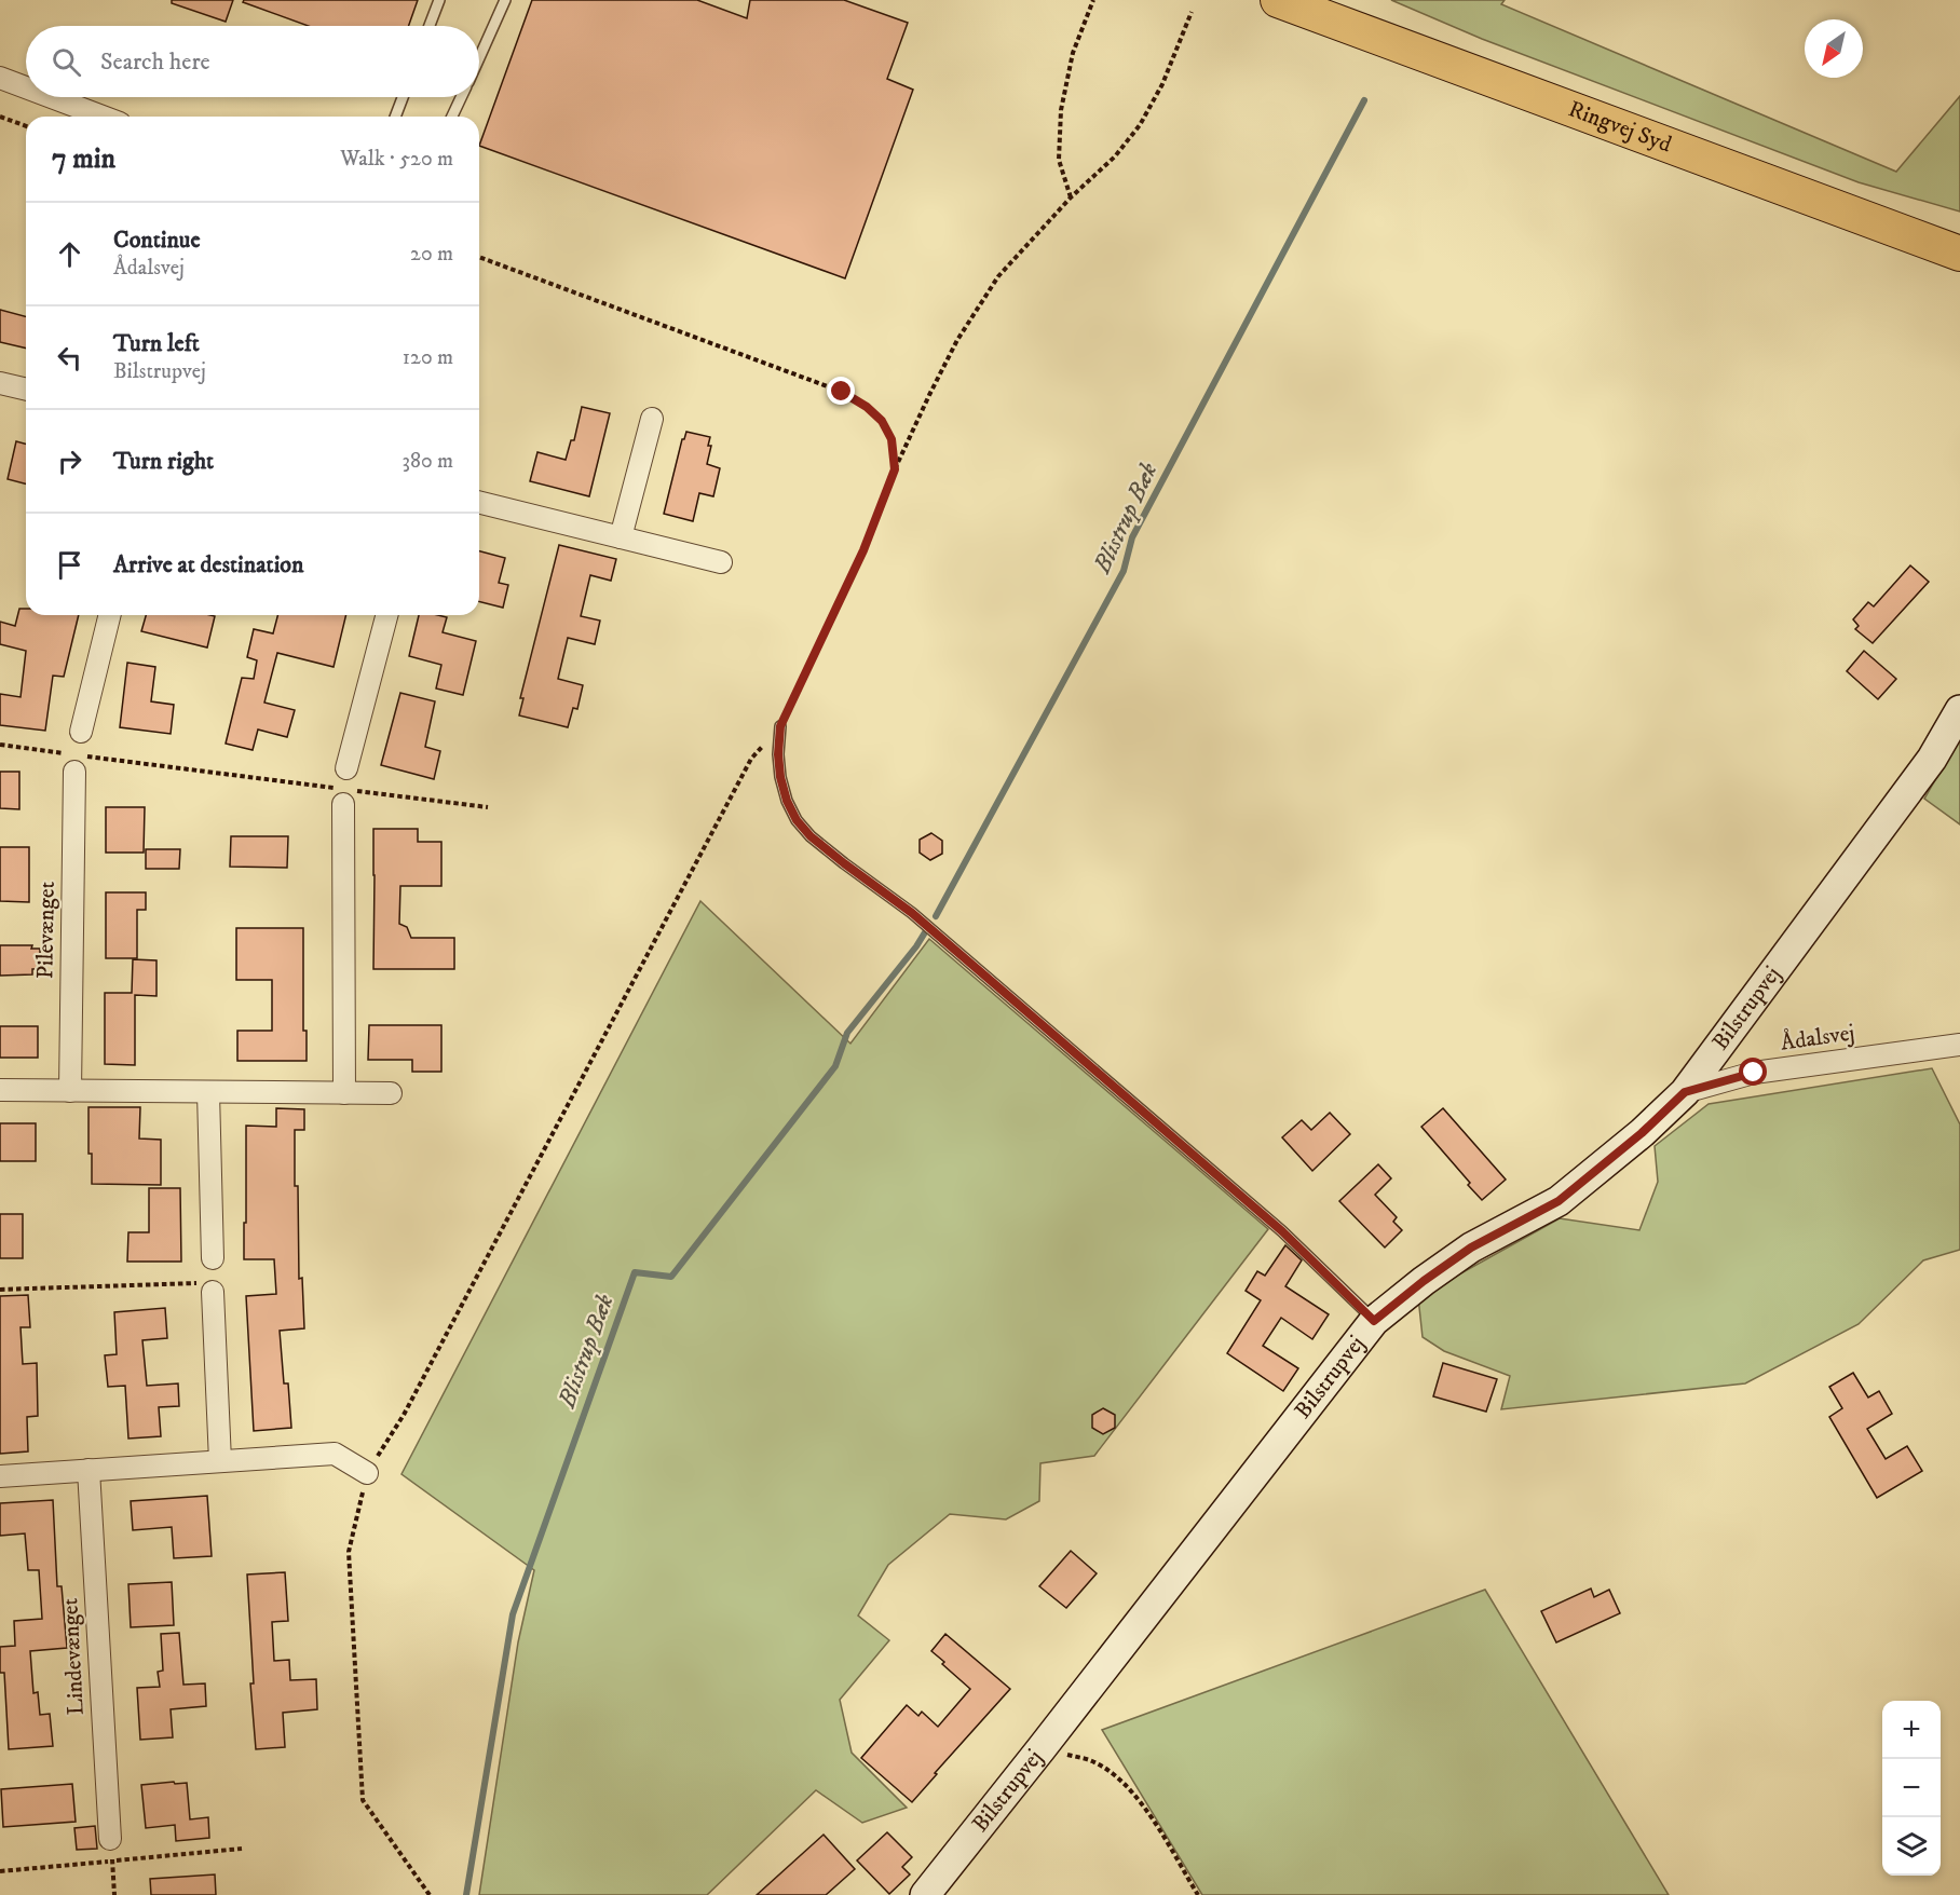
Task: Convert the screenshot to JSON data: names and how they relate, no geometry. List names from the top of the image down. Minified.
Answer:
{"streets":{"main road":["Ringvej Syd"],"street":["Pilevænget","Bilstrupvej","Ådalsvej","Lindevænget"]},"crossings":[["Bilstrupvej","Ådalsvej"]],"water":["Blistrup Bæk"],"north":"bottom left","page":{"search":"Search here","heading":["7 min","Walk · 520 m"],"list":[["Continue","Ådalsvej","20 m"],["Turn left","Bilstrupvej","120 m"],["Turn right","380 m"],"Arrive at destination"],"map_buttons":["+","−"]}}
